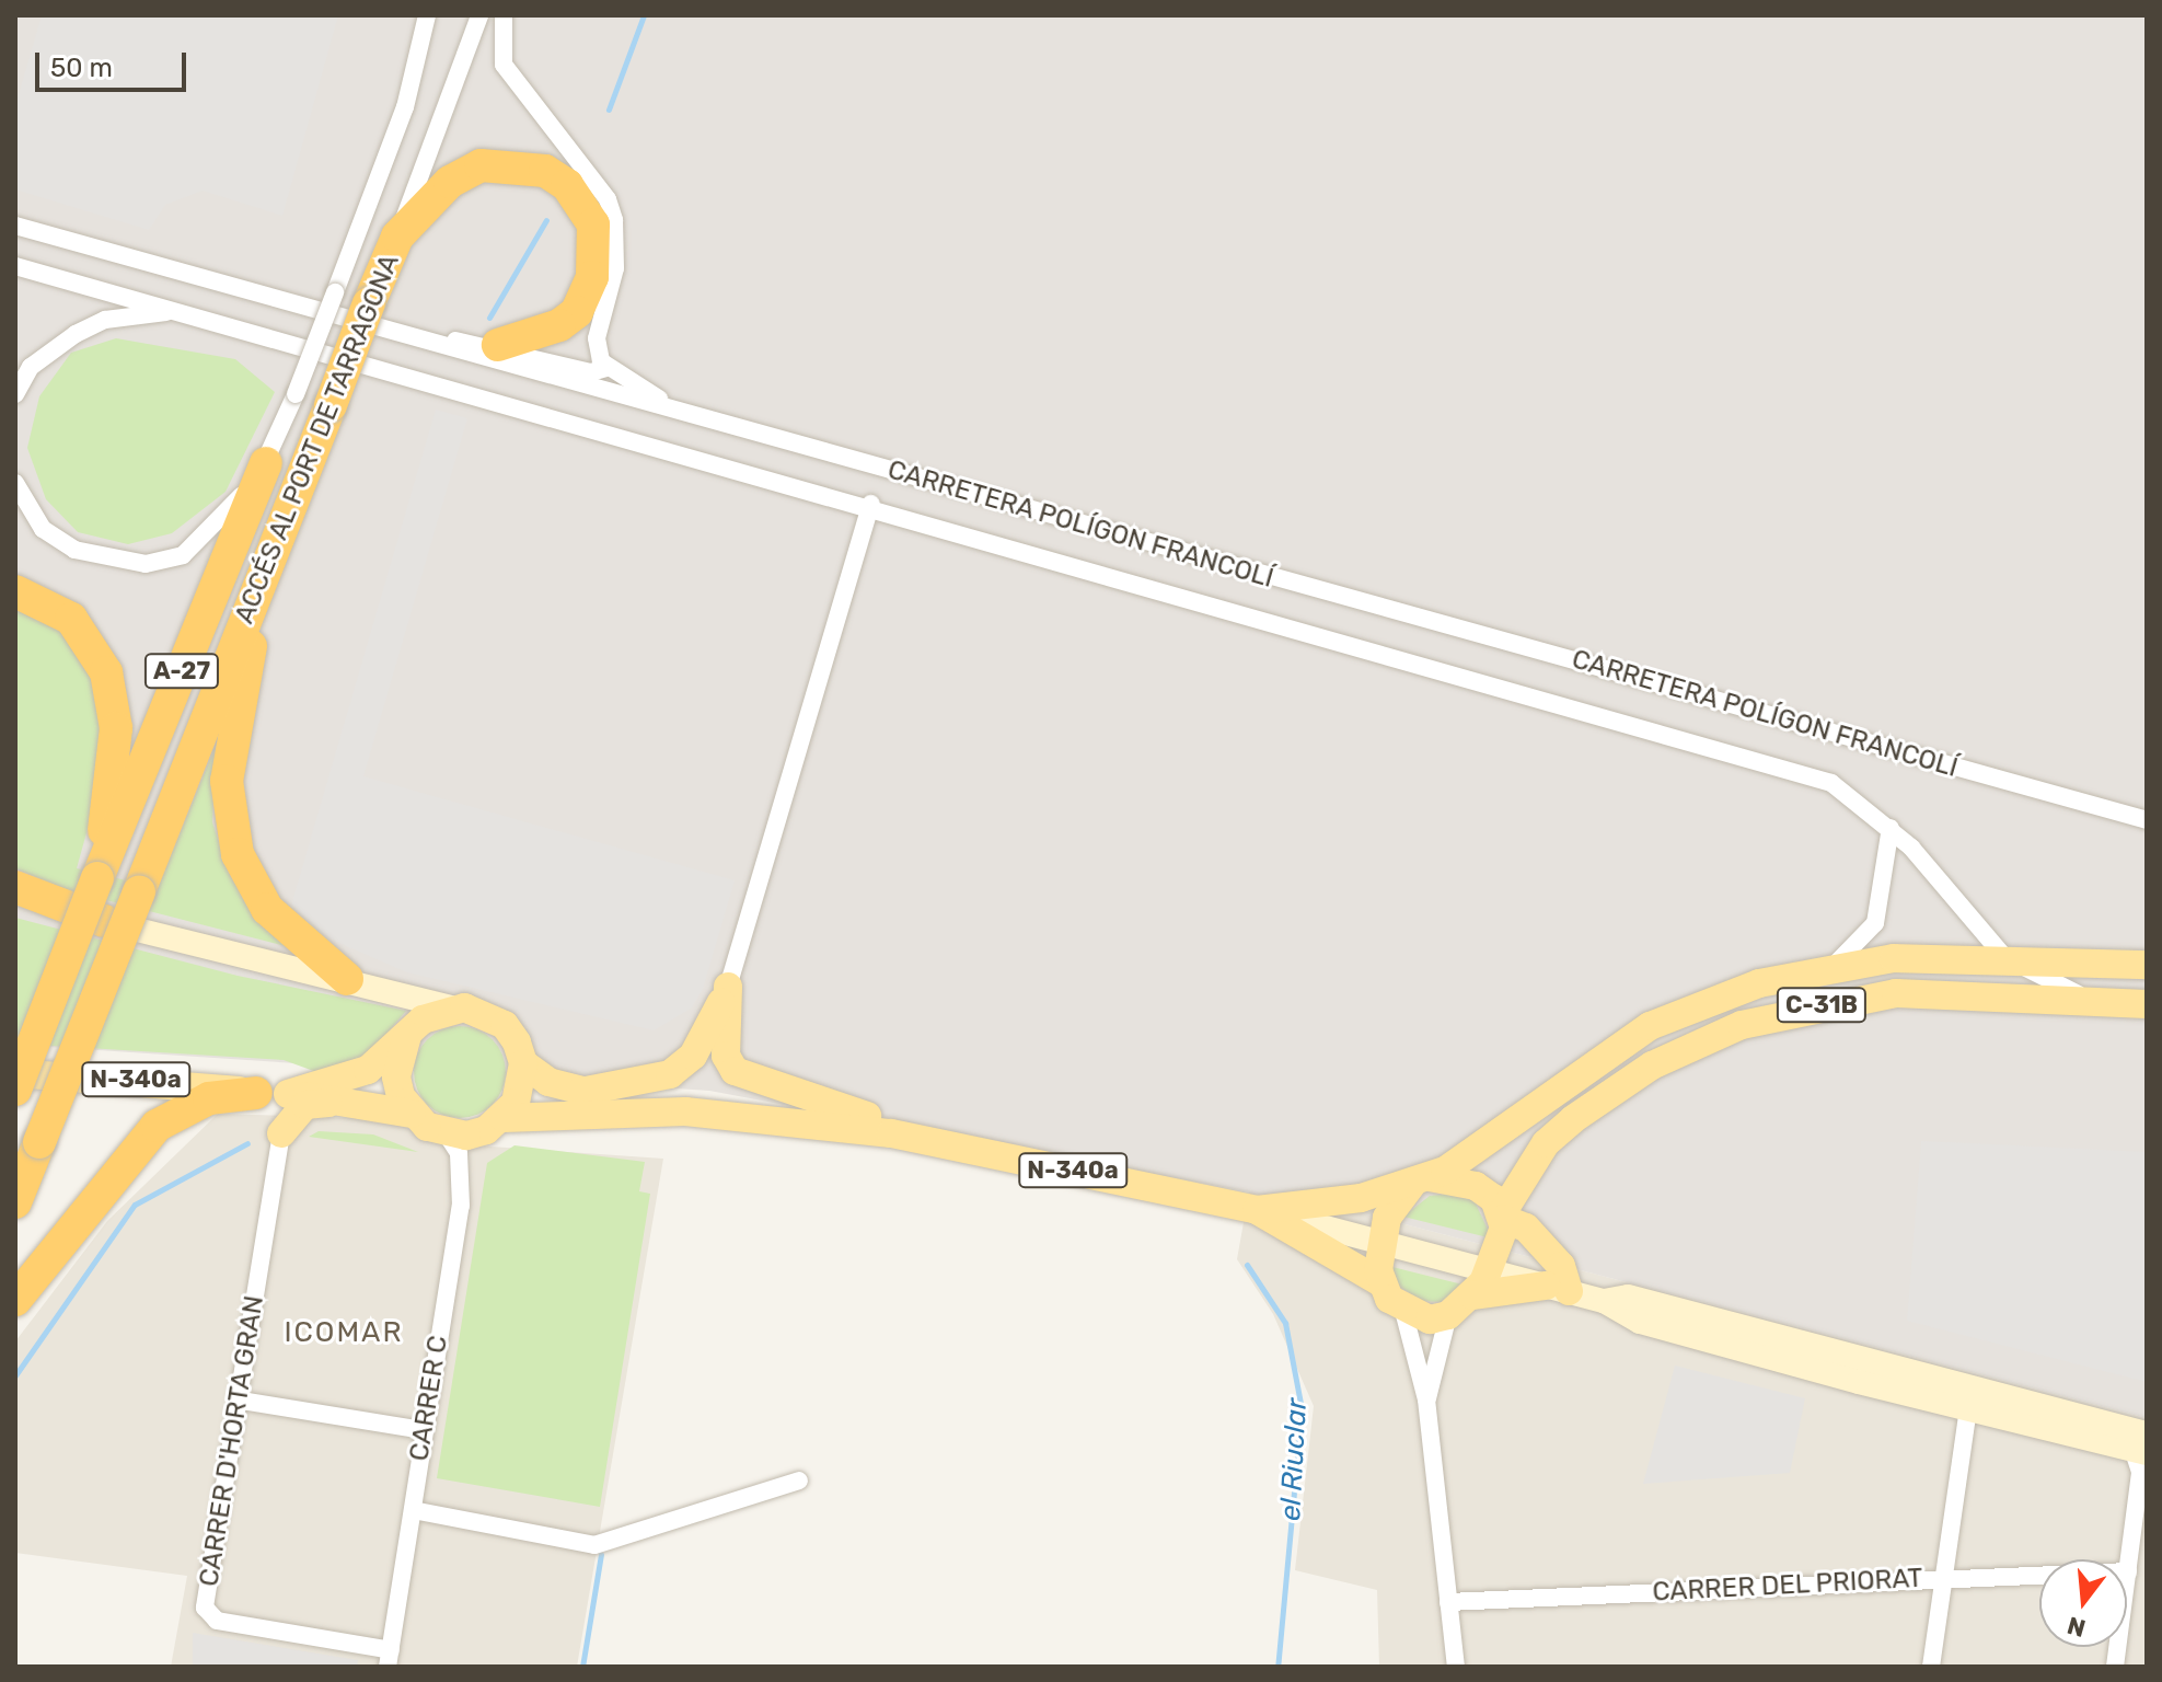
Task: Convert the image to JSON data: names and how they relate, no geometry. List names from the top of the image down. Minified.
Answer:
{"streets":{"highway":["ACCÉS AL PORT DE TARRAGONA","A-27"],"main road":["C-31B","N-340a"],"street":["CARRETERA POLÍGON FRANCOLÍ","CARRER C","CARRER D'HORTA GRAN","CARRER DEL PRIORAT"]},"crossings":[["CARRETERA POLÍGON FRANCOLÍ","C-31B"],["N-340a","CARRER C"],["CARRER C","CARRER D'HORTA GRAN"]],"districts":["ICOMAR"],"water":["el Riuclar"],"scale_bar":"50 m","north":"bottom"}
